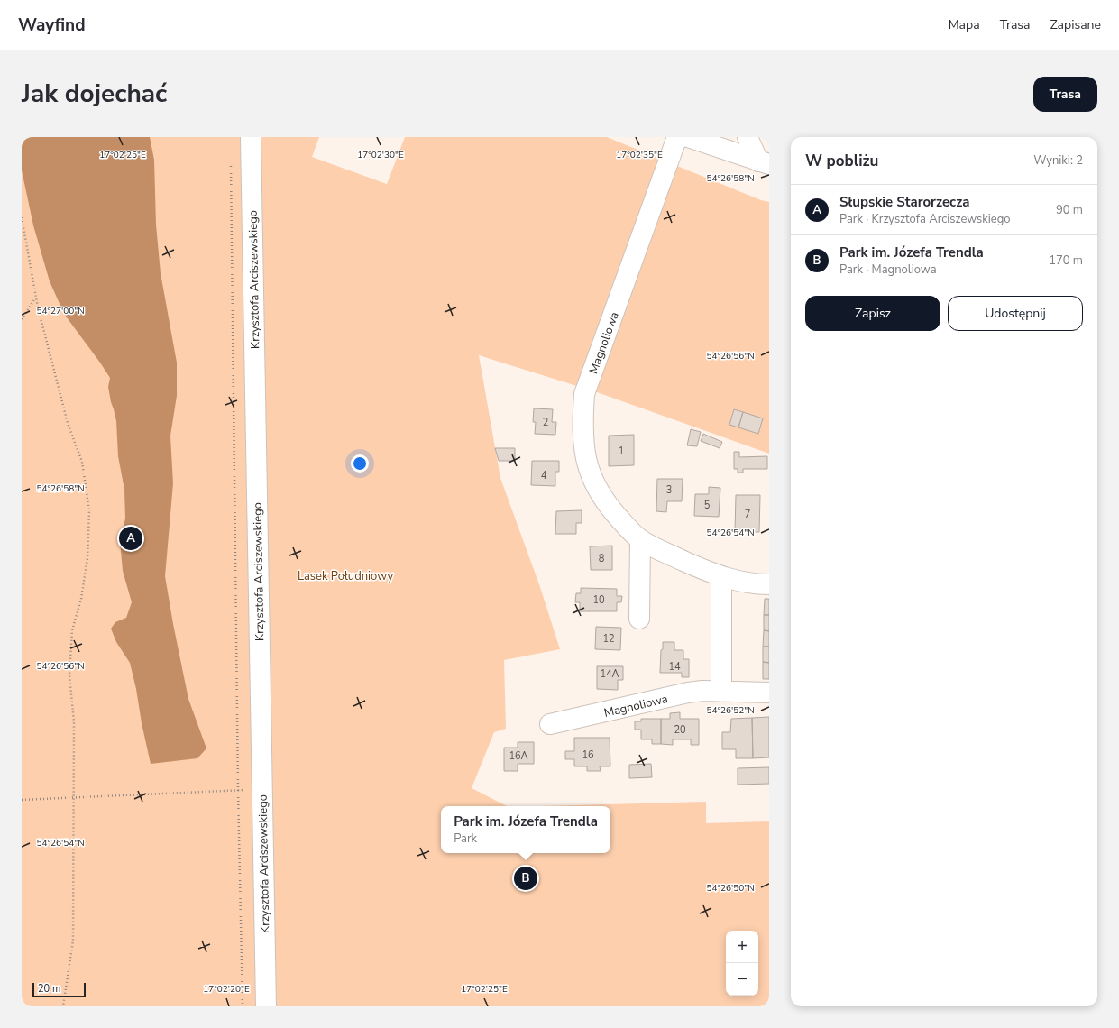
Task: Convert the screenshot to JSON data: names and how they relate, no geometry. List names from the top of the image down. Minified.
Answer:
{"streets":{"street":["Krzysztofa Arciszewskiego","Magnoliowa"]},"parks":["Lasek Południowy"],"house_numbers":["2","1","4","3","5","7","8","10","12","14","14A","20","16","16A"],"scale_bar":"20 m","page":{"header":"Wayfind","nav":["Mapa","Trasa","Zapisane"],"title":"Jak dojechać","buttons":["Trasa",["Zapisz","Udostępnij"]],"heading":["W pobliżu","Wyniki: 2"],"list":[{"mark":"A","name":"Słupskie Starorzecza","note":"Park · Krzysztofa Arciszewskiego","value":"90 m"},{"mark":"B","name":"Park im. Józefa Trendla","note":"Park · Magnoliowa","value":"170 m"}],"pins":["A","B"],"popup":["Park im. Józefa Trendla","Park"],"map_buttons":["+","−"],"scale":"20 m"},"coordinates":["17°02'25\"E","17°02'30\"E","17°02'35\"E","54°26'58\"N","54°27'00\"N","54°26'56\"N","54°26'54\"N","54°26'52\"N","54°26'50\"N","17°02'20\"E"]}
